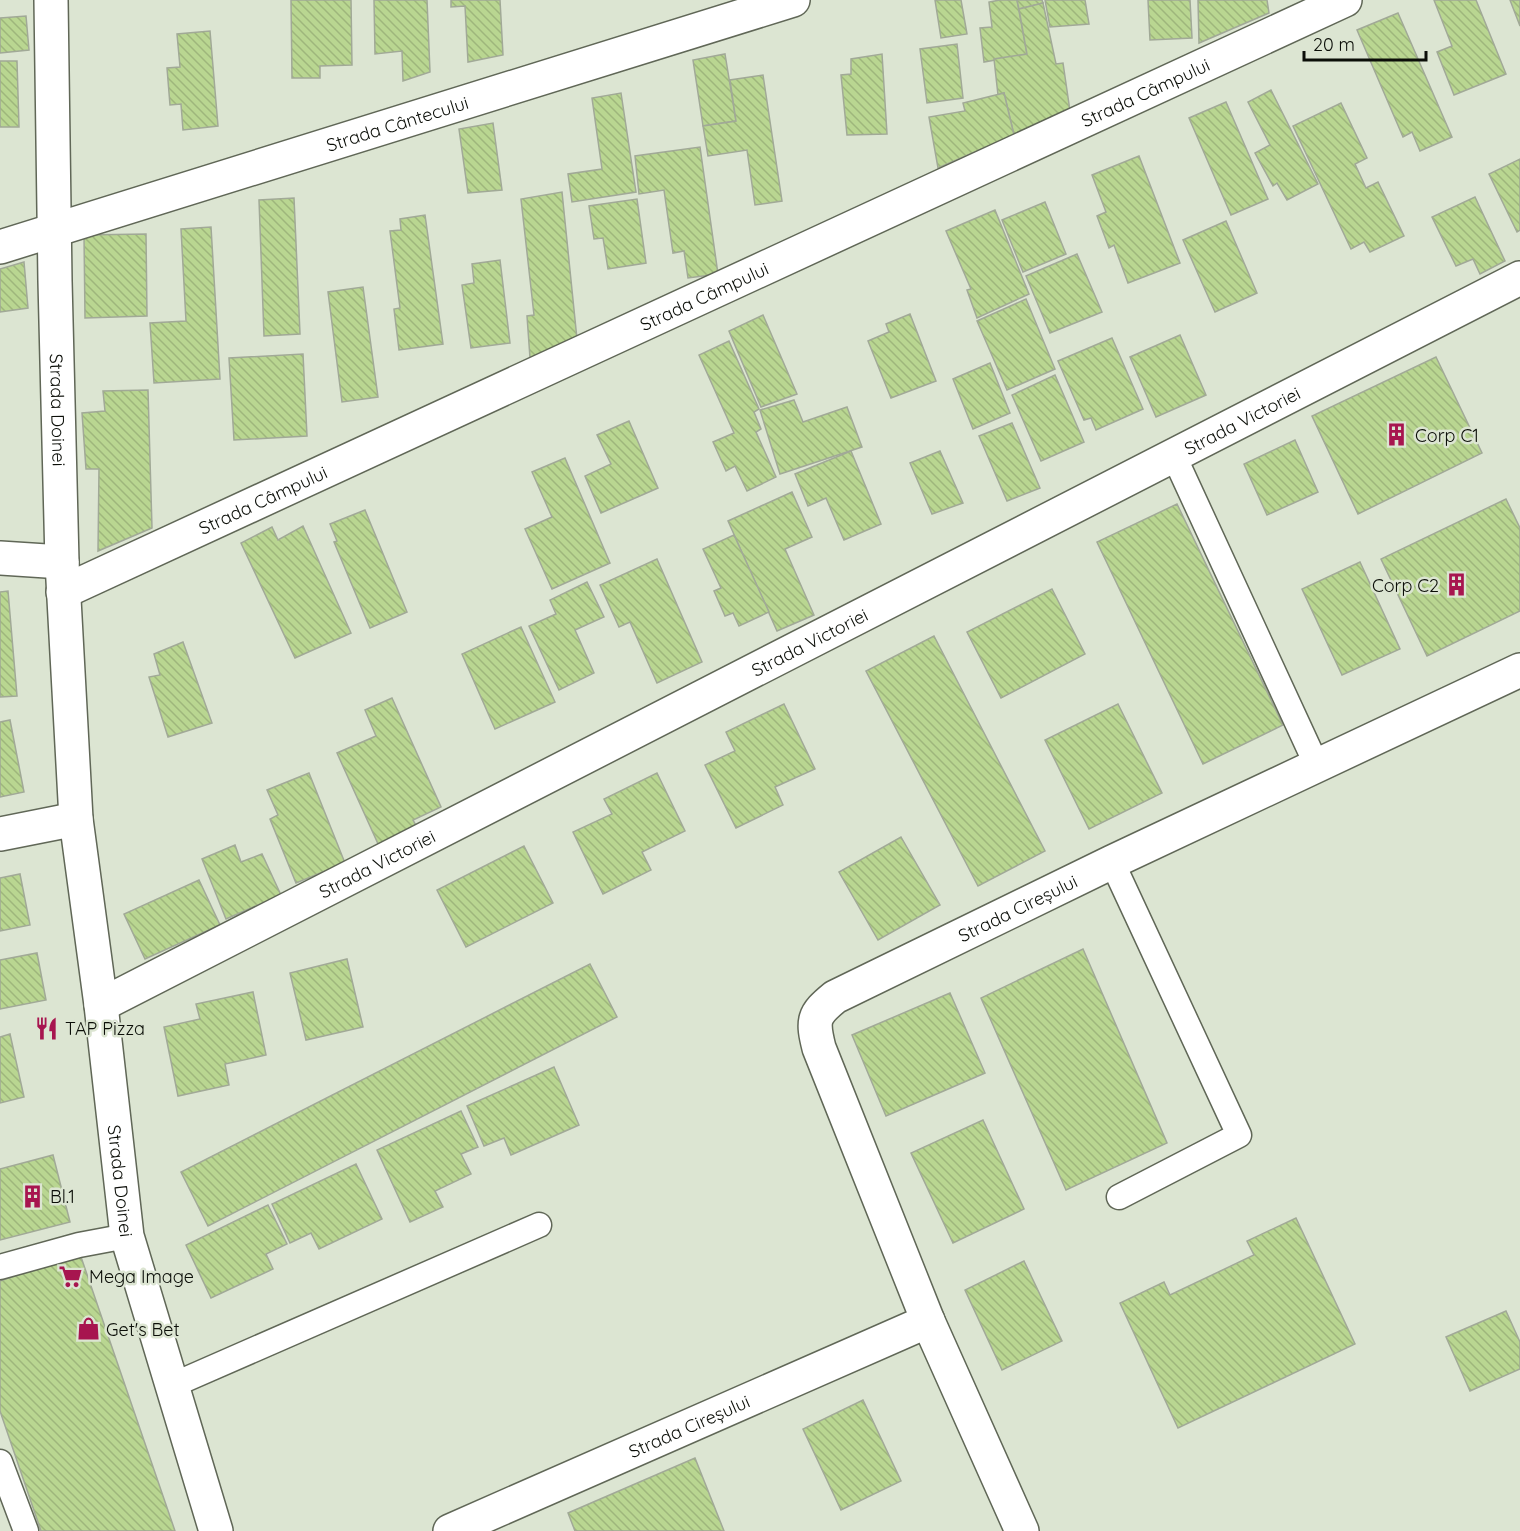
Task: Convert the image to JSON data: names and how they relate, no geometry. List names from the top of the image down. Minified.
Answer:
{"streets":{"street":["Strada Câmpului","Strada Cântecului","Strada Doinei","Strada Victoriei","Strada Cireșului"]},"crossings":[["Strada Câmpului","Strada Doinei"],["Strada Cântecului","Strada Doinei"],["Strada Doinei","Strada Victoriei"]],"places":{"building":["Corp C1","Corp C2","Bl.1"],"restaurant":["TAP Pizza"],"supermarket":["Mega Image"],"shop":["Get's Bet"]},"scale_bar":"20 m"}
